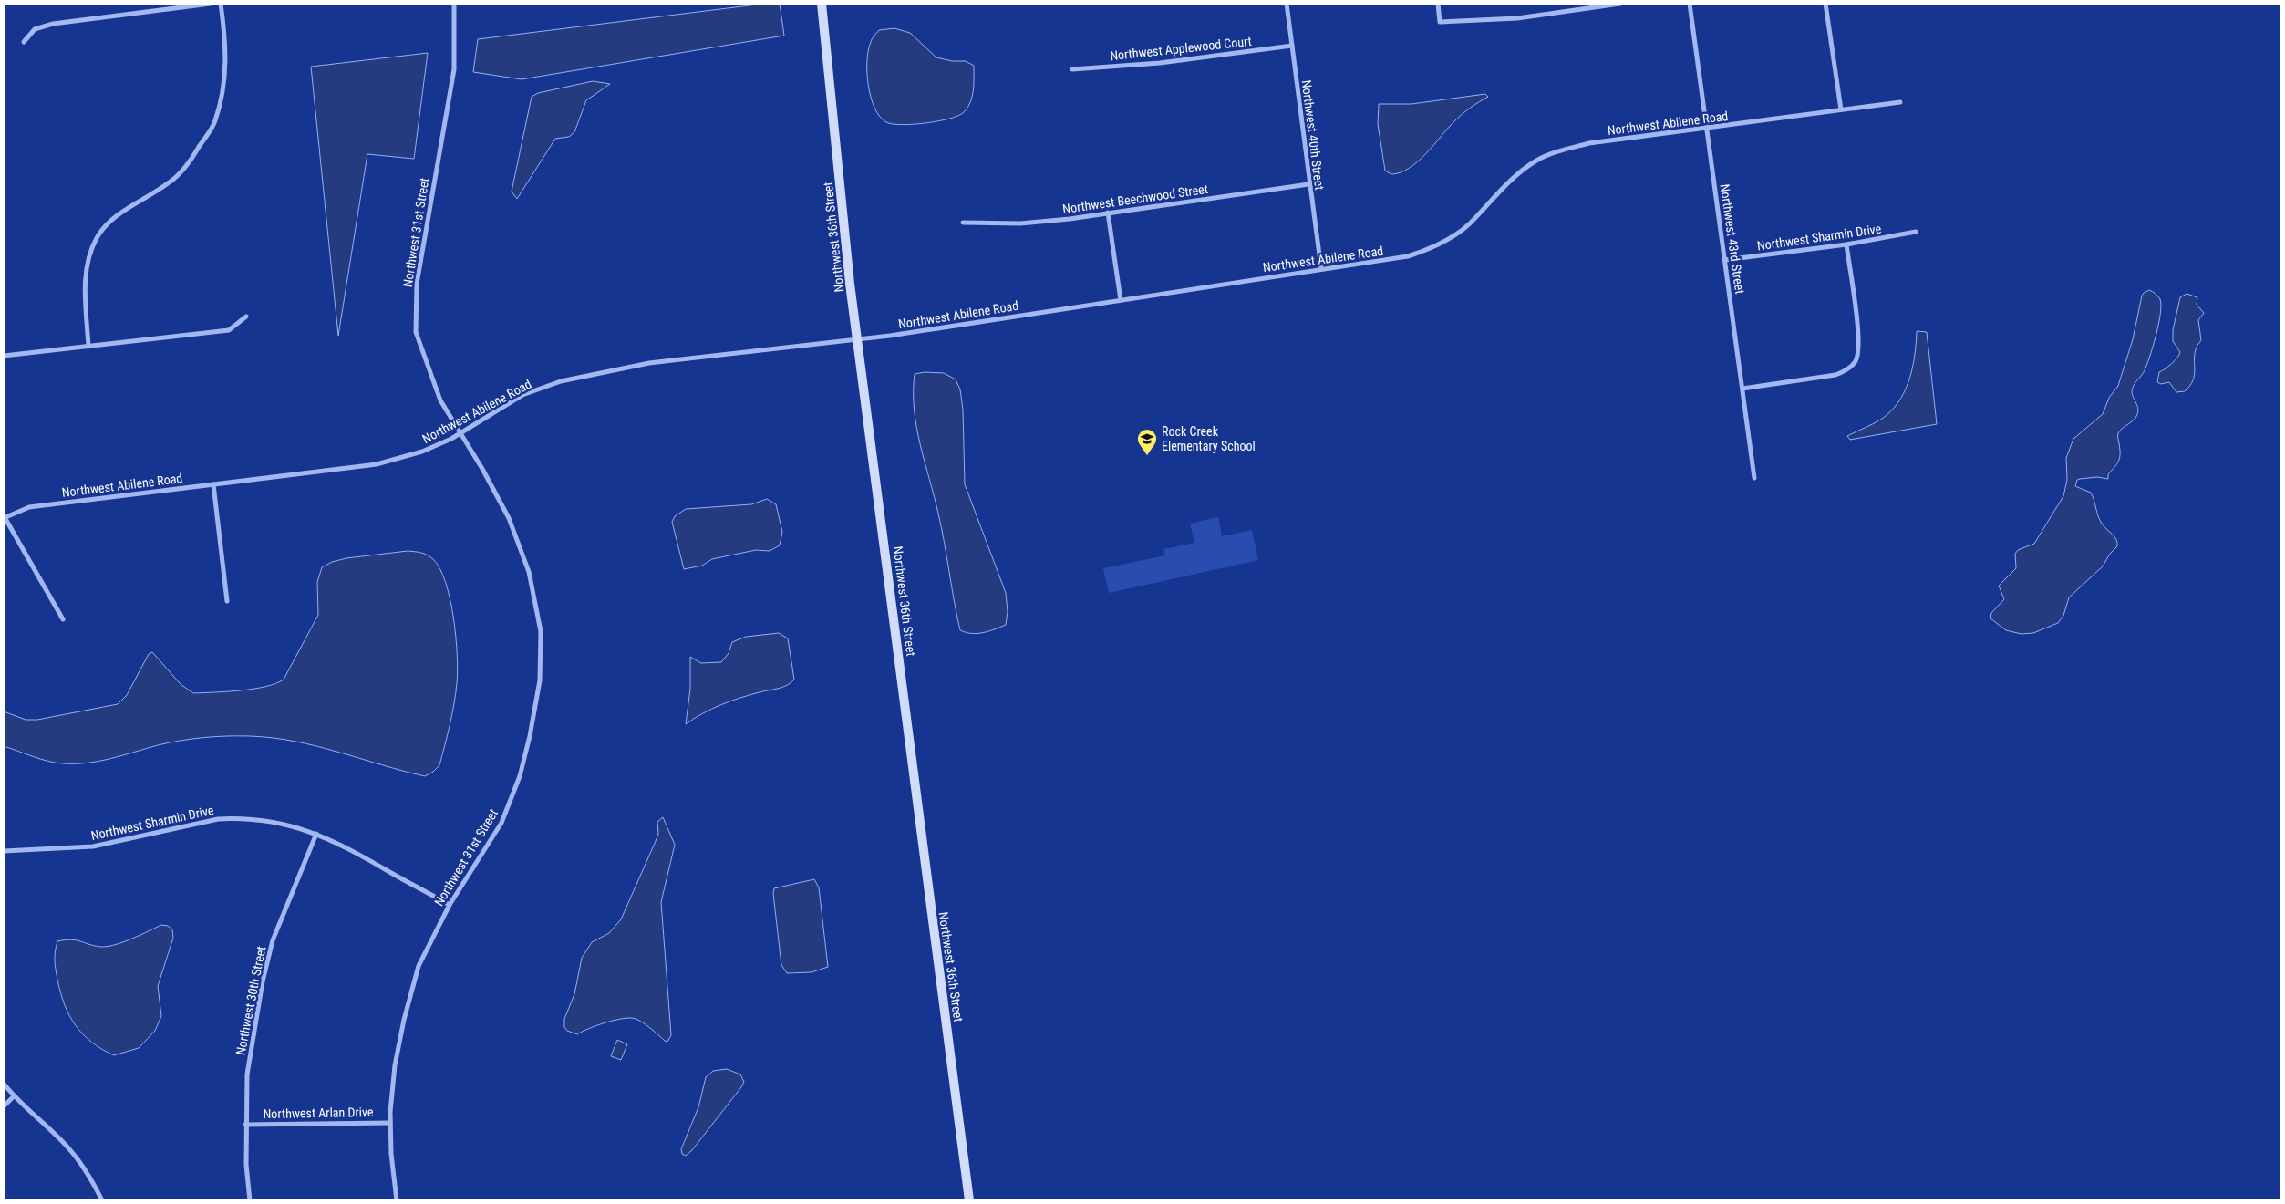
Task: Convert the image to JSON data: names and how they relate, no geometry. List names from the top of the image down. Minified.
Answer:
{"streets":{"main road":["Northwest 36th Street"],"street":["Northwest Applewood Court","Northwest Abilene Road","Northwest 40th Street","Northwest Beechwood Street","Northwest 31st Street","Northwest Sharmin Drive","Northwest 43rd Street","Northwest 30th Street","Northwest Arlan Drive"]},"crossings":[["Northwest Applewood Court","Northwest 40th Street"],["Northwest Abilene Road","Northwest 40th Street"],["Northwest Abilene Road","Northwest 31st Street"],["Northwest Abilene Road","Northwest 36th Street"],["Northwest Abilene Road","Northwest 43rd Street"],["Northwest 40th Street","Northwest Beechwood Street"],["Northwest 31st Street","Northwest Sharmin Drive"],["Northwest 31st Street","Northwest Arlan Drive"],["Northwest Sharmin Drive","Northwest 43rd Street"],["Northwest Sharmin Drive","Northwest 30th Street"],["Northwest 30th Street","Northwest Arlan Drive"]],"places":{"school or university":["Rock Creek Elementary School"]}}
